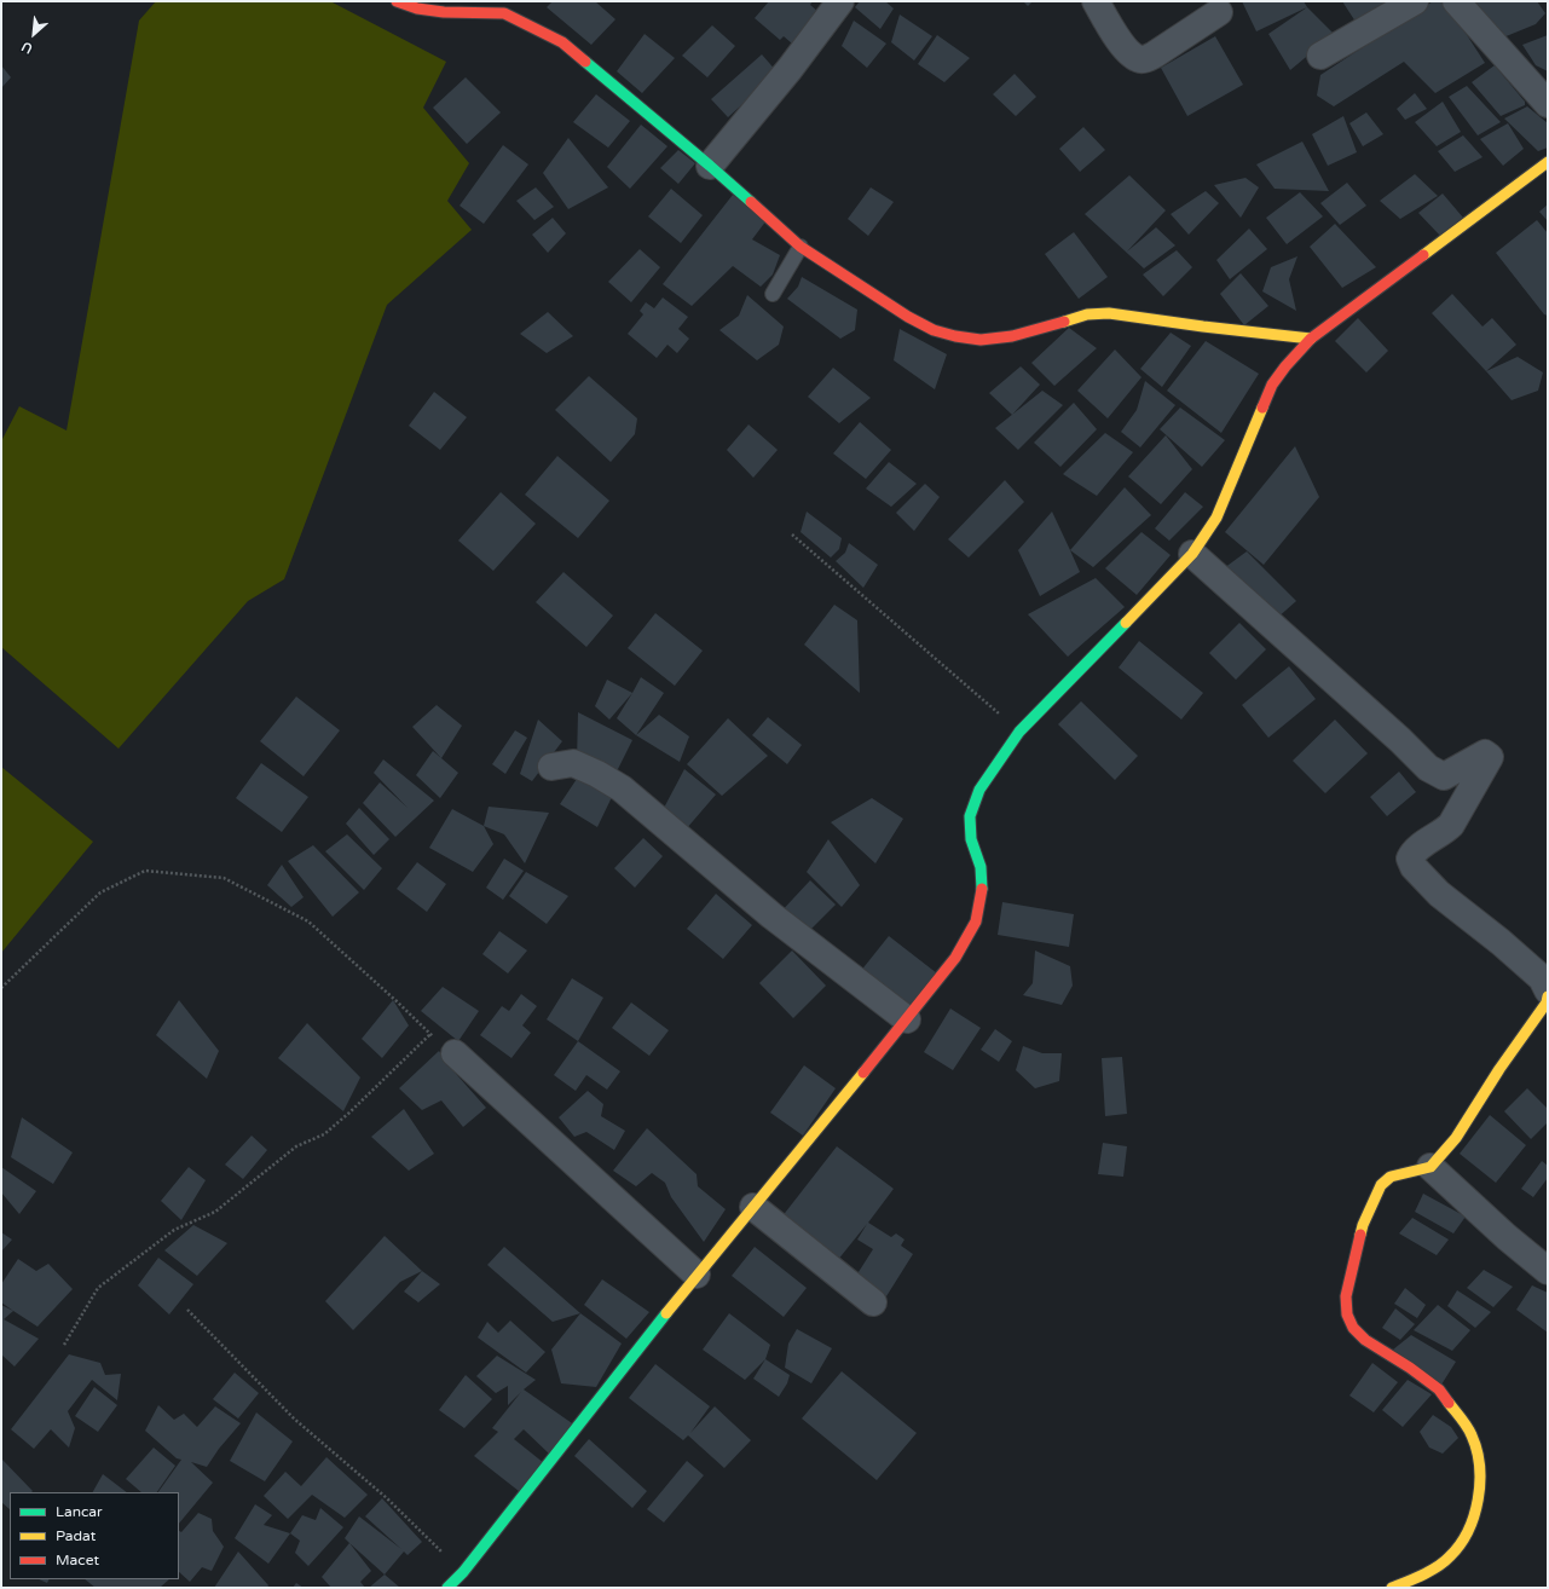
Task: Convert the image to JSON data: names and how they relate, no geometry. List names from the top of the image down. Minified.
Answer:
{"legend":["Lancar","Padat","Macet"],"north":"bottom left"}
